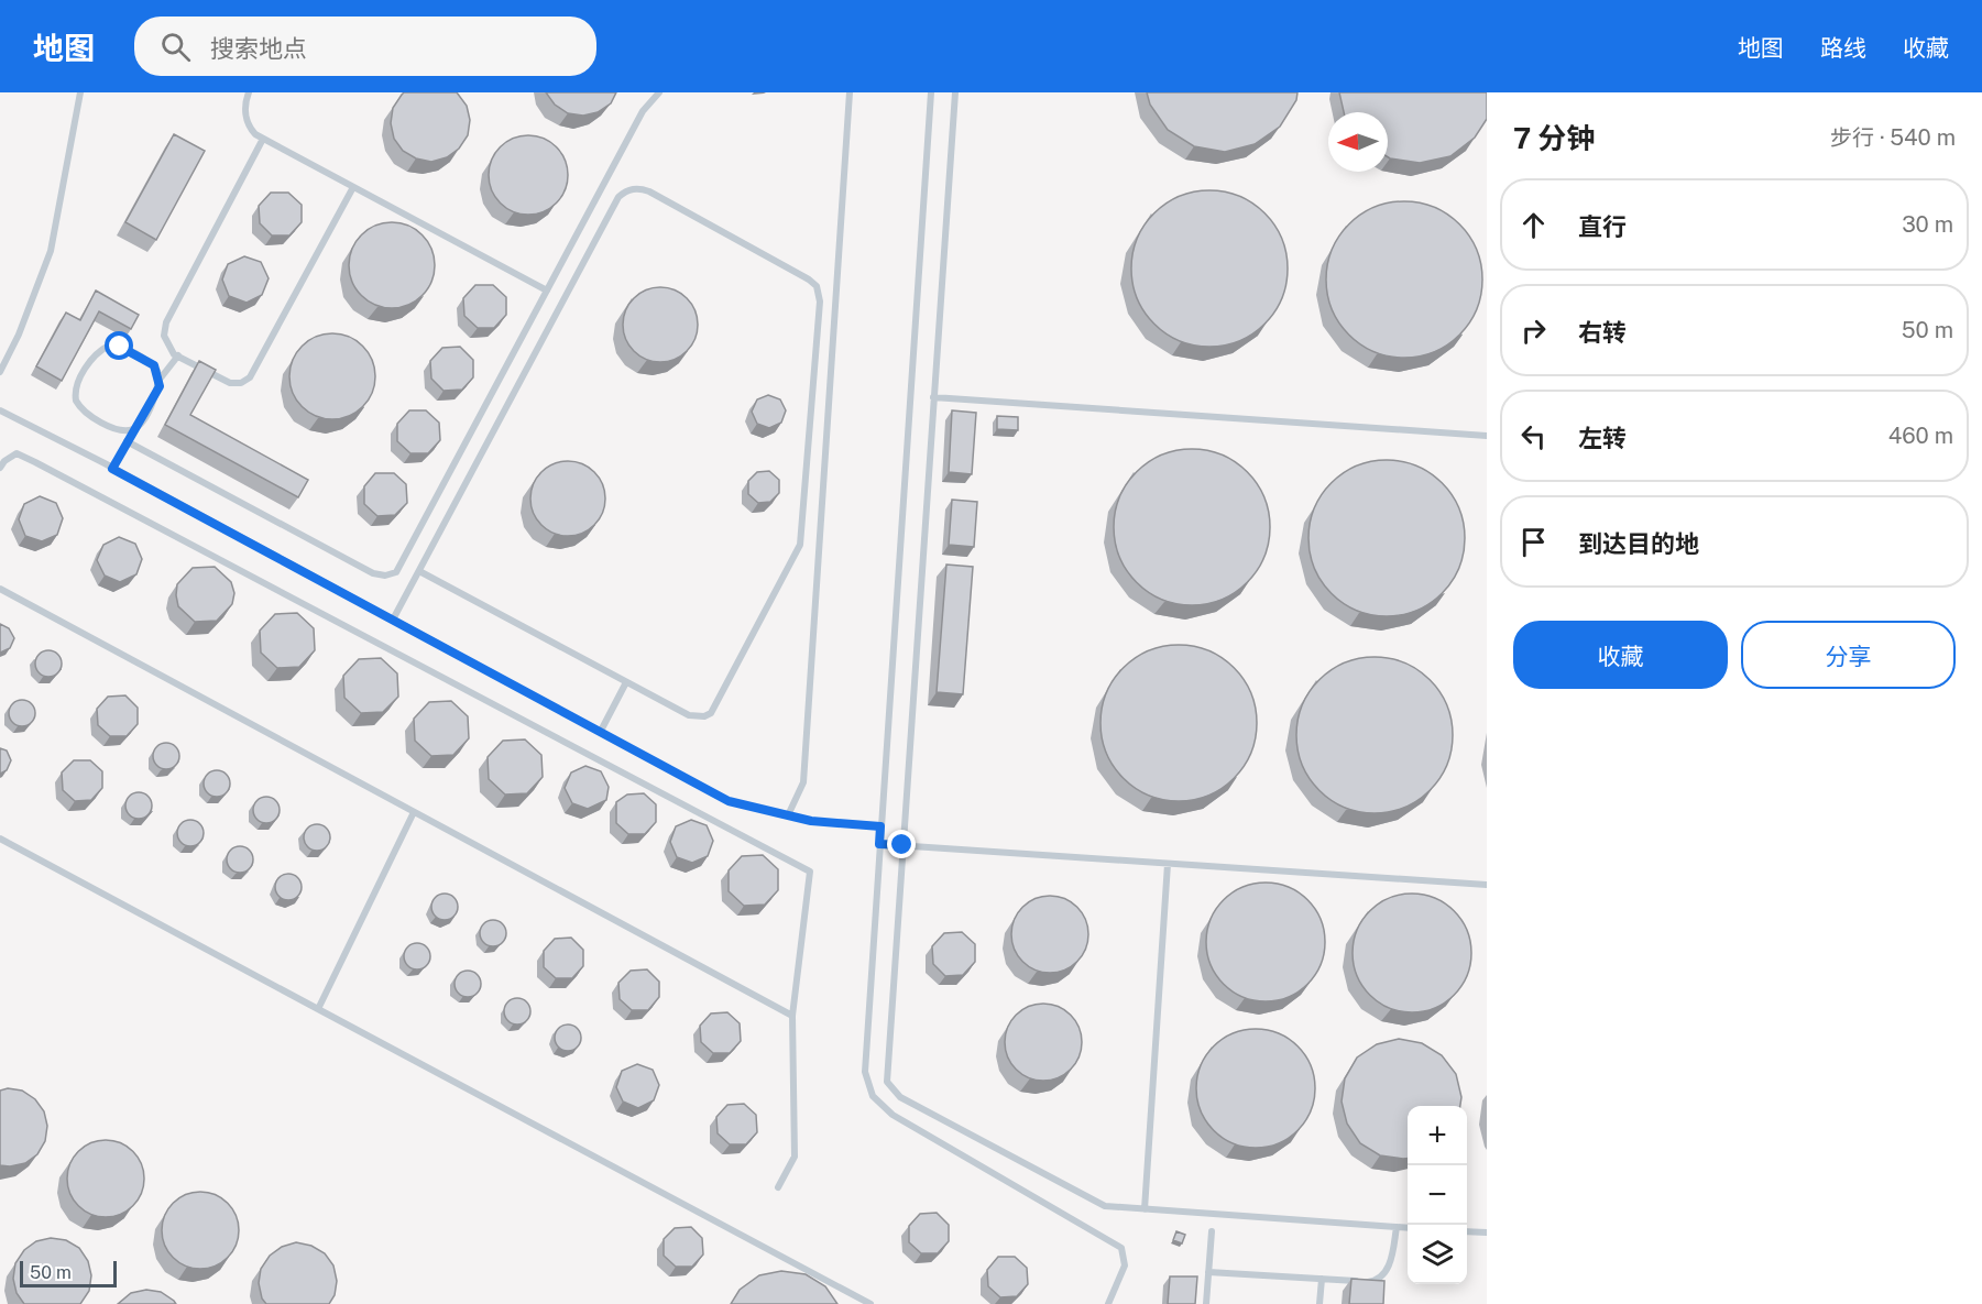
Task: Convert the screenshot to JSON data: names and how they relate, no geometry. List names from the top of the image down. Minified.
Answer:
{"scale_bar":"50 m","north":"left","page":{"header":"地图","search":"搜索地点","nav":["地图","路线","收藏"],"heading":["7 分钟","步行 · 540 m"],"list":[["直行","30 m"],["右转","50 m"],["左转","460 m"],"到达目的地"],"buttons":["收藏","分享"],"map_buttons":["+","−"],"scale":"50 m"}}
